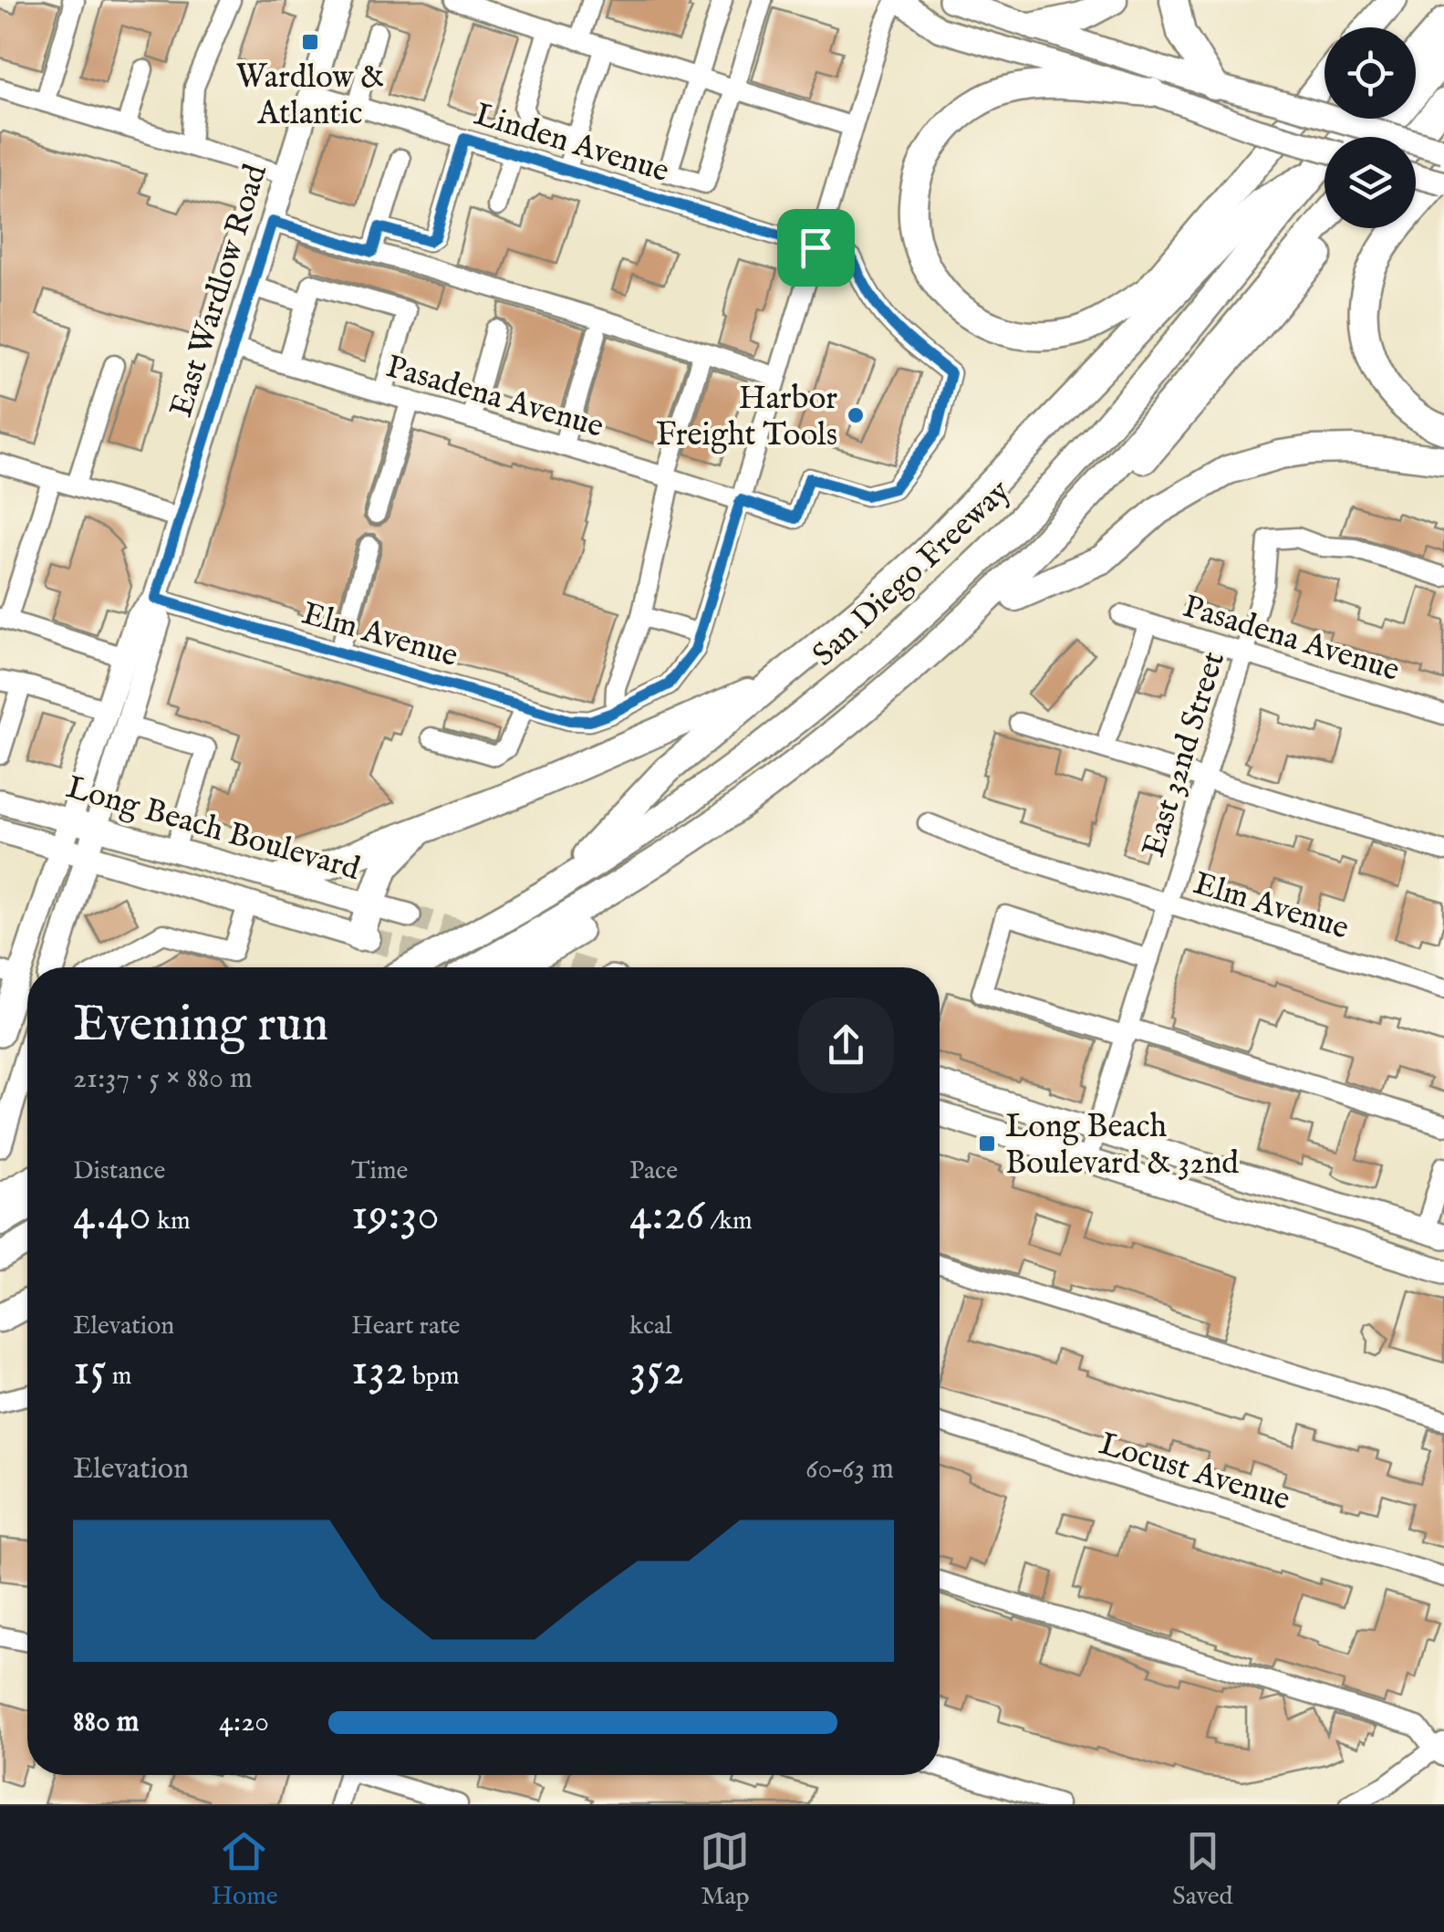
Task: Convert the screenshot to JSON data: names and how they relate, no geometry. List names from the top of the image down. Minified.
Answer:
{"streets":{"highway":["San Diego Freeway"],"main road":["East Wardlow Road","Long Beach Boulevard"],"street":["Linden Avenue","Pasadena Avenue","Elm Avenue","East 32nd Street","Locust Avenue"]},"crossings":[["Linden Avenue","East Wardlow Road"],["Linden Avenue","Pasadena Avenue"],["East Wardlow Road","Pasadena Avenue"],["East Wardlow Road","Elm Avenue"],["East Wardlow Road","Long Beach Boulevard"],["Pasadena Avenue","East 32nd Street"],["Elm Avenue","East 32nd Street"]],"places":{"transit":["Wardlow & Atlantic","Long Beach Boulevard & 32nd"],"other":["Harbor Freight Tools"]},"page":{"heading":["Evening run","21:37 · 5 × 880 m"],"stats":[["Distance","4.40 km"],["Time","19:30"],["Pace","4:26 /km"],["Elevation","15 m"],["Heart rate","132 bpm"],["kcal","352"]],"chart":["Elevation","60–63 m"],"list":[{"name":"880 m","note":"4:20"}],"tabs":["Home","Map","Saved"]}}
